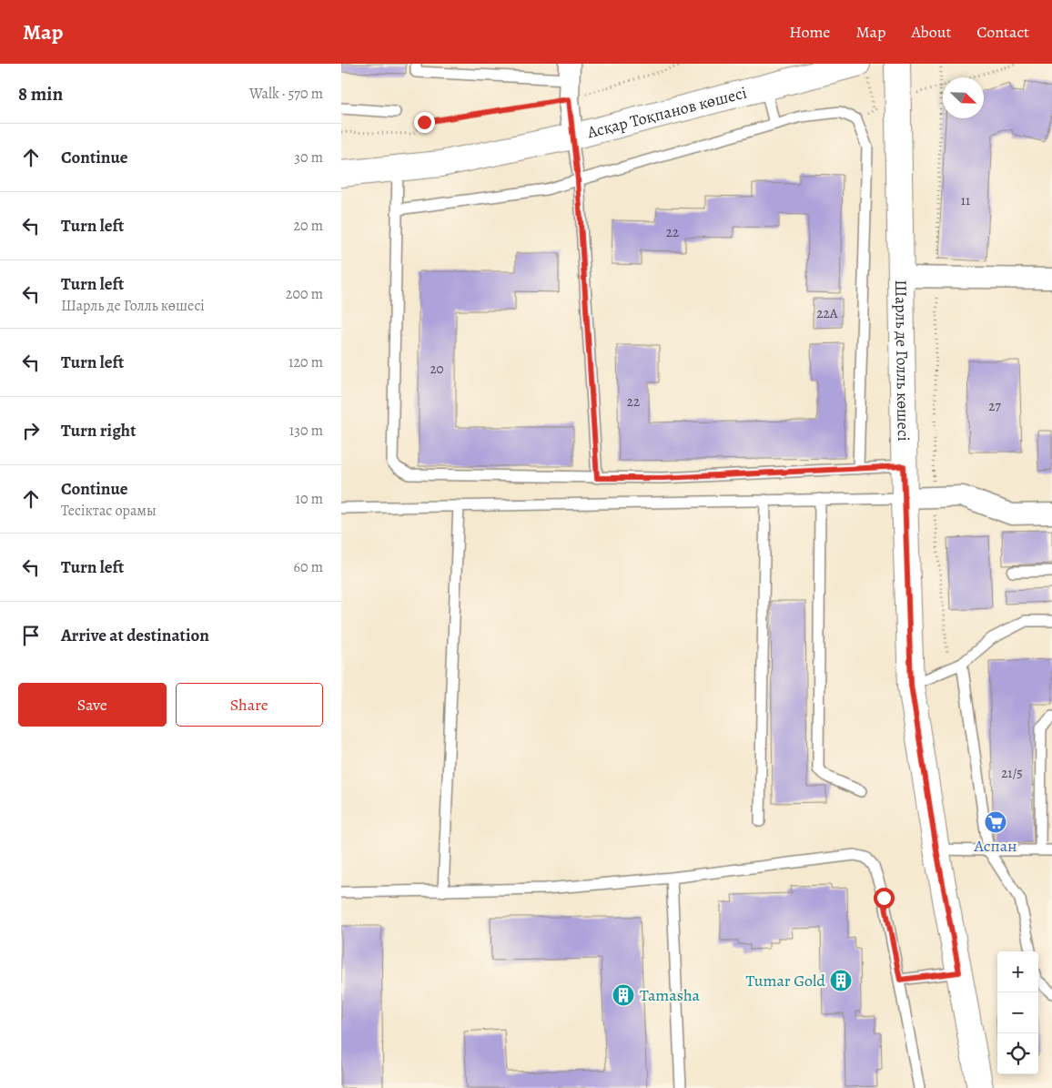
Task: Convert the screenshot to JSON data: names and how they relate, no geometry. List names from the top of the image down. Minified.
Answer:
{"streets":{"street":["Асқар Тоқпанов көшесі","Шарль де Голль көшесі"]},"places":{"supermarket":["Аспан"],"building":["Tumar Gold","Tamasha"]},"house_numbers":["11","22","22А","20","22","27","21/5"],"north":"bottom right","page":{"header":"Map","nav":["Home","Map","About","Contact"],"heading":["8 min","Walk · 570 m"],"list":[["Continue","30 m"],["Turn left","20 m"],["Turn left","Шарль де Голль көшесі","200 m"],["Turn left","120 m"],["Turn right","130 m"],["Continue","Тесіктас орамы","10 m"],["Turn left","60 m"],"Arrive at destination"],"buttons":["Save","Share"],"map_buttons":["+","−"]}}
